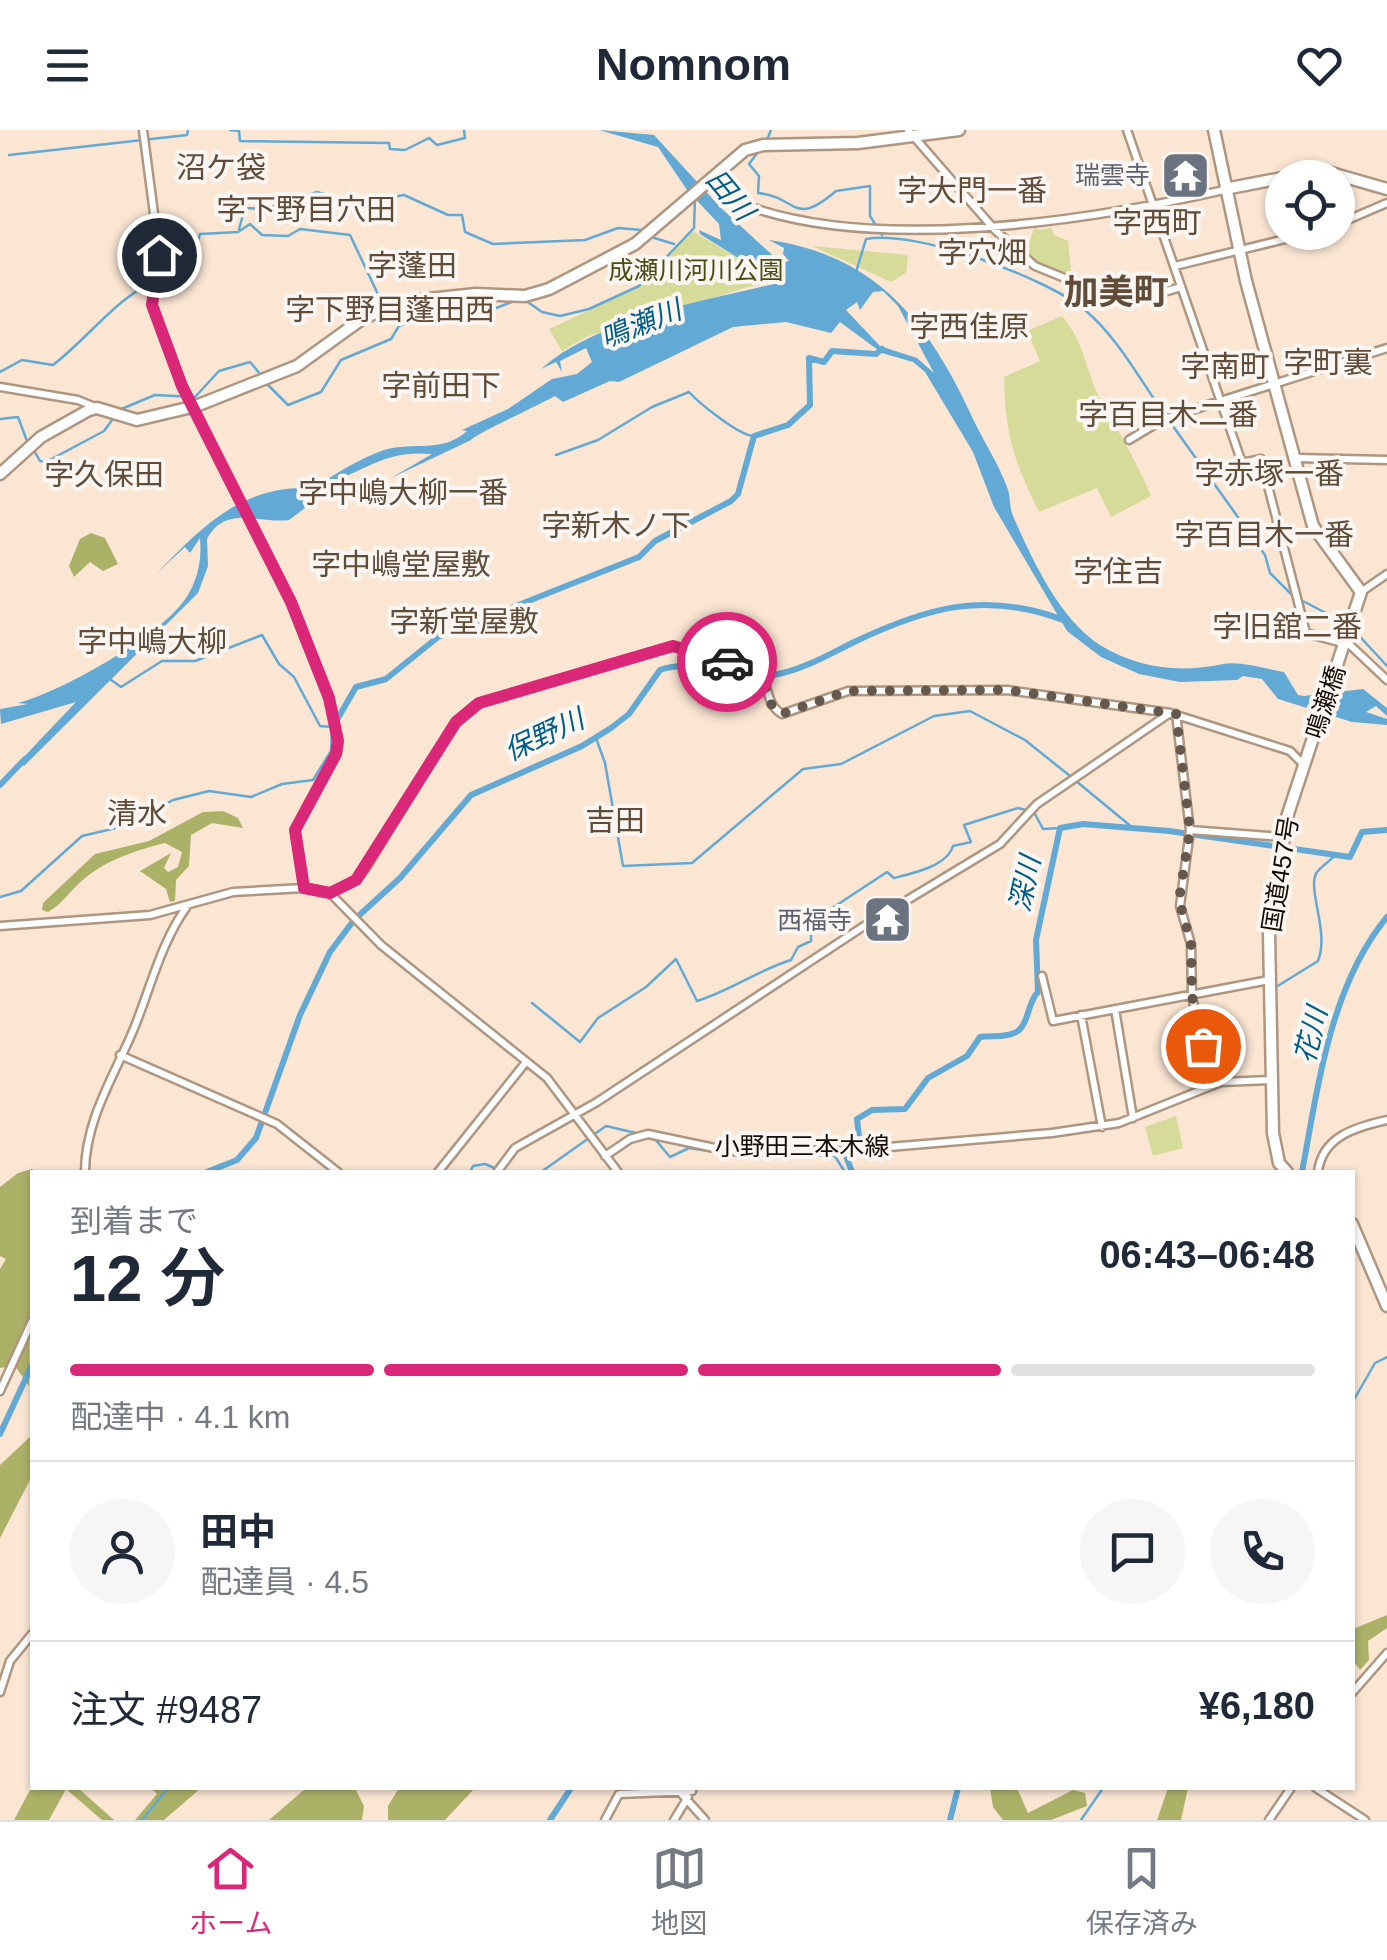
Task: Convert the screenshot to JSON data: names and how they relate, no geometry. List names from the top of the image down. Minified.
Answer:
{"streets":{"highway":["鳴瀬橋","国道457号"],"street":["小野田三本木線"]},"crossings":[["鳴瀬橋","国道457号"],["国道457号","小野田三本木線"]],"districts":["沼ケ袋","字大門一番","字下野目穴田","字西町","字穴畑","字蓬田","加美町","字下野目蓬田西","字西佳原","字町裏","字南町","字前田下","字百目木二番","字赤塚一番","字久保田","字中嶋大柳一番","字新木ノ下","字百目木一番","字中嶋堂屋敷","字住吉","字新堂屋敷","字旧舘二番","字中嶋大柳","清水","吉田"],"water":["田川","鳴瀬川","保野川","深川","花川"],"parks":["成瀬川河川公園"],"places":{"temple":["瑞雲寺","西福寺"]},"page":{"header":"Nomnom","heading":["12 分","到着まで","06:43–06:48"],"panel":["田中","配達員 · 4.5","注文 #9487","¥6,180"],"bar":"配達中 · 4.1 km","tabs":["ホーム","地図","保存済み"]}}
